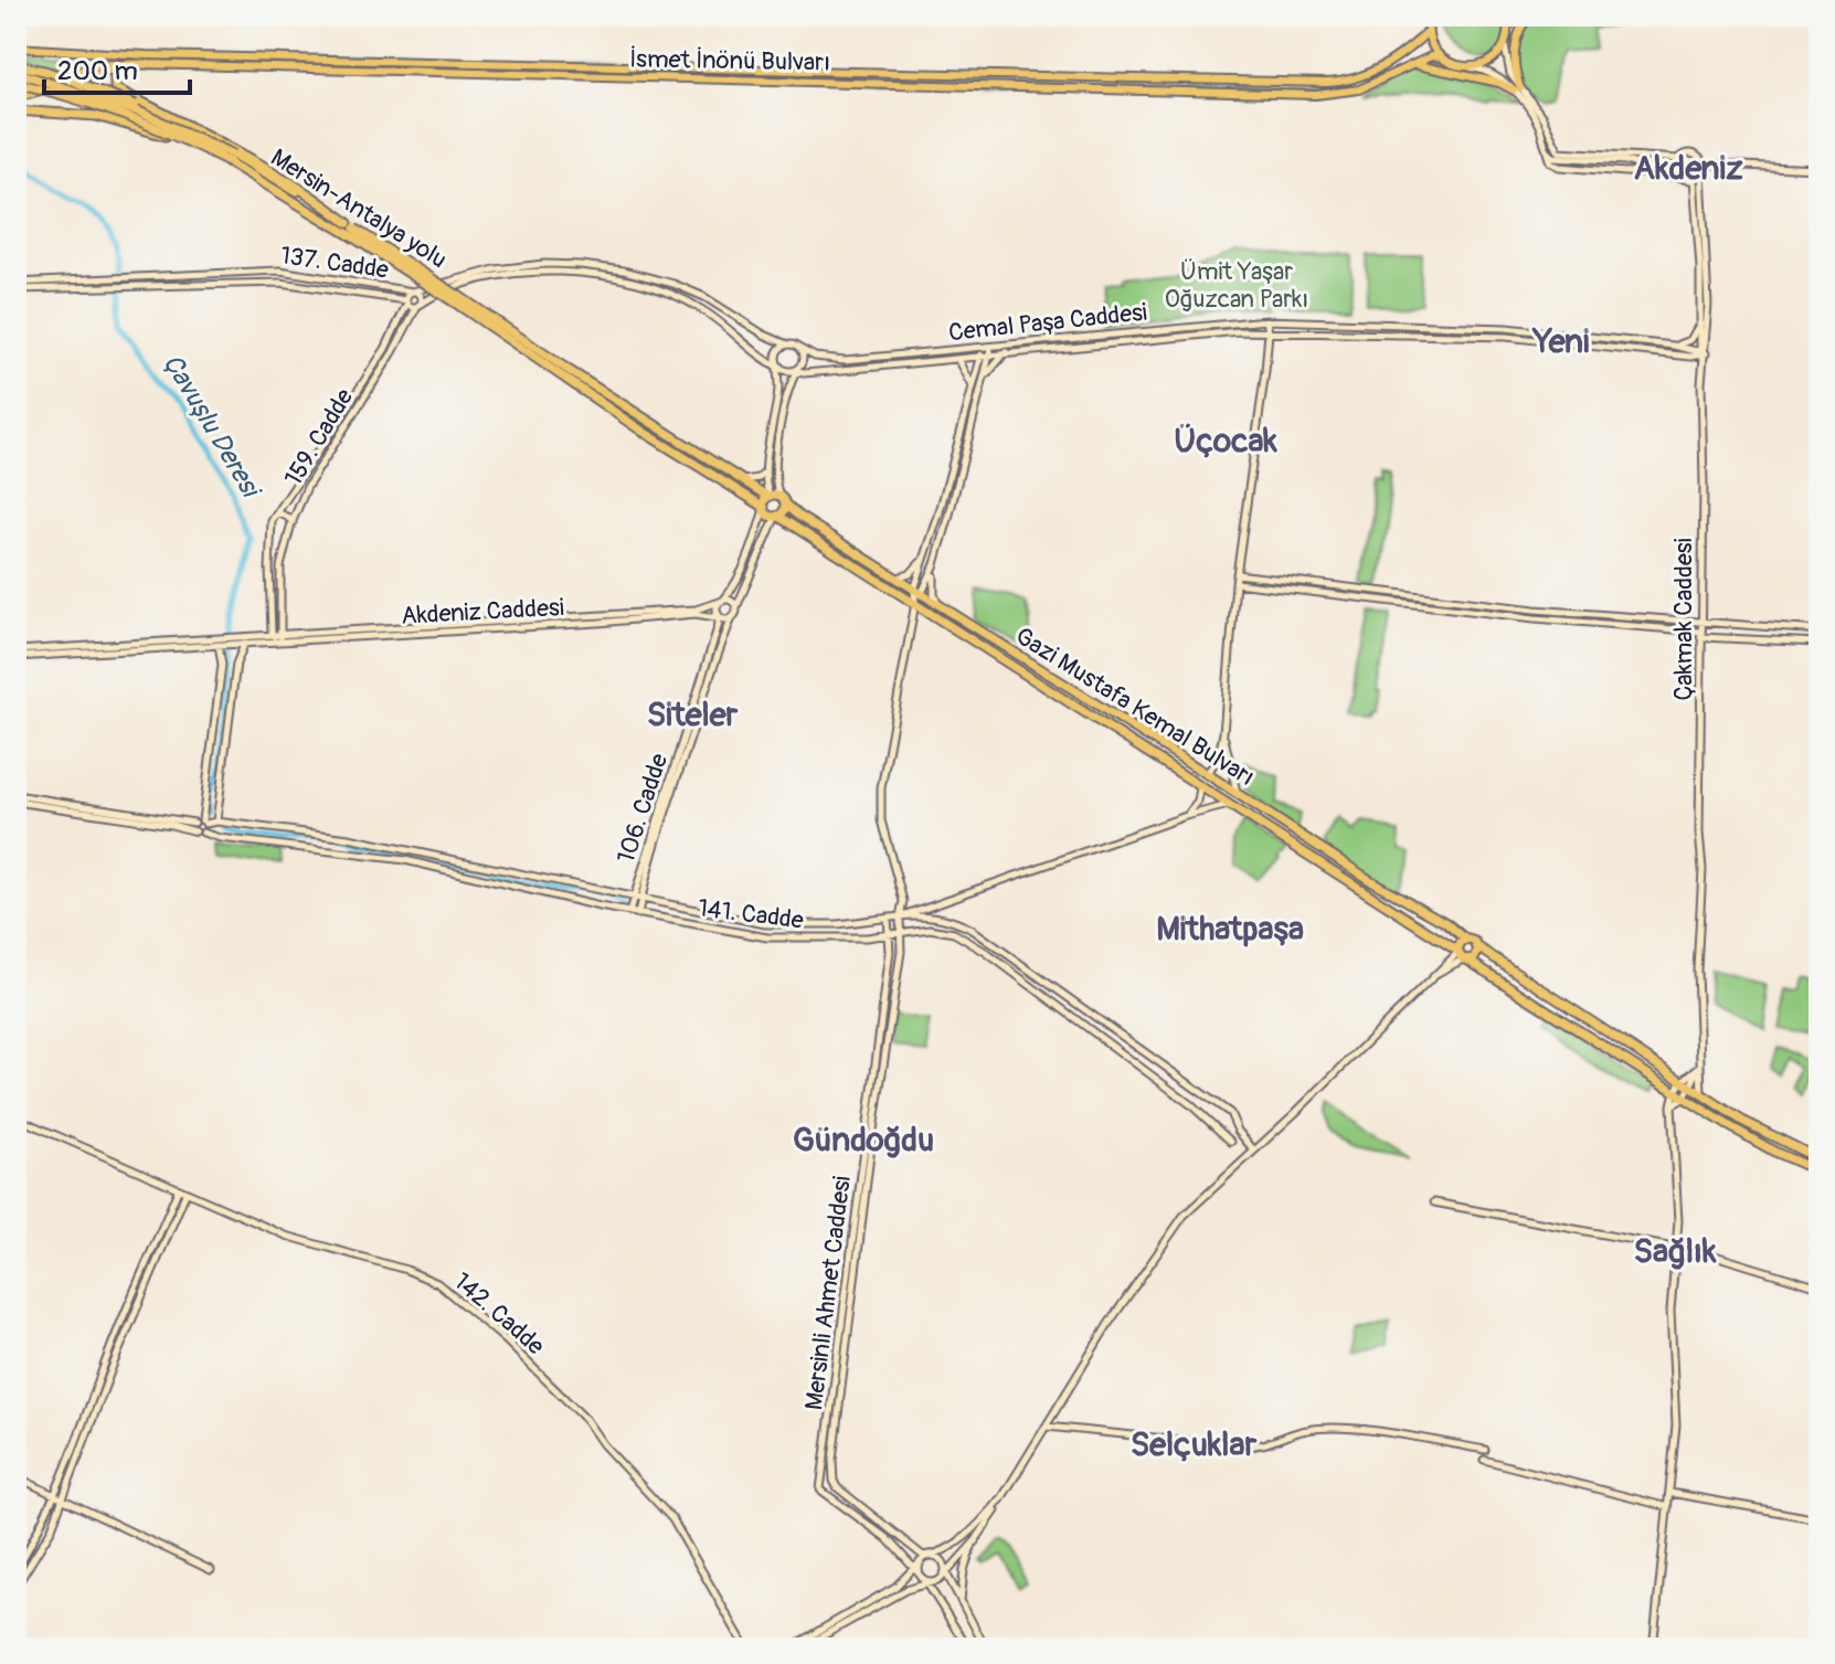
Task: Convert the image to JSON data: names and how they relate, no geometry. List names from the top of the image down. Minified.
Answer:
{"streets":{"highway":["Mersin-Antalya yolu","Gazi Mustafa Kemal Bulvarı"],"main road":["İsmet İnönü Bulvarı"],"street":["137. Cadde","Cemal Paşa Caddesi","159. Cadde","Akdeniz Caddesi","Çakmak Caddesi","106. Cadde","141. Cadde","Mersinli Ahmet Caddesi","142. Cadde"]},"crossings":[["Mersin-Antalya yolu","Gazi Mustafa Kemal Bulvarı"],["137. Cadde","Cemal Paşa Caddesi"],["137. Cadde","159. Cadde"],["Cemal Paşa Caddesi","Çakmak Caddesi"],["159. Cadde","Akdeniz Caddesi"],["Akdeniz Caddesi","106. Cadde"],["106. Cadde","141. Cadde"],["141. Cadde","Mersinli Ahmet Caddesi"]],"districts":["Akdeniz","Yeni","Üçocak","Siteler","Mithatpaşa","Gündoğdu","Sağlık","Selçuklar"],"water":["Çavuşlu Deresi"],"parks":["Ümit Yaşar Oğuzcan Parkı"],"scale_bar":"200 m"}
